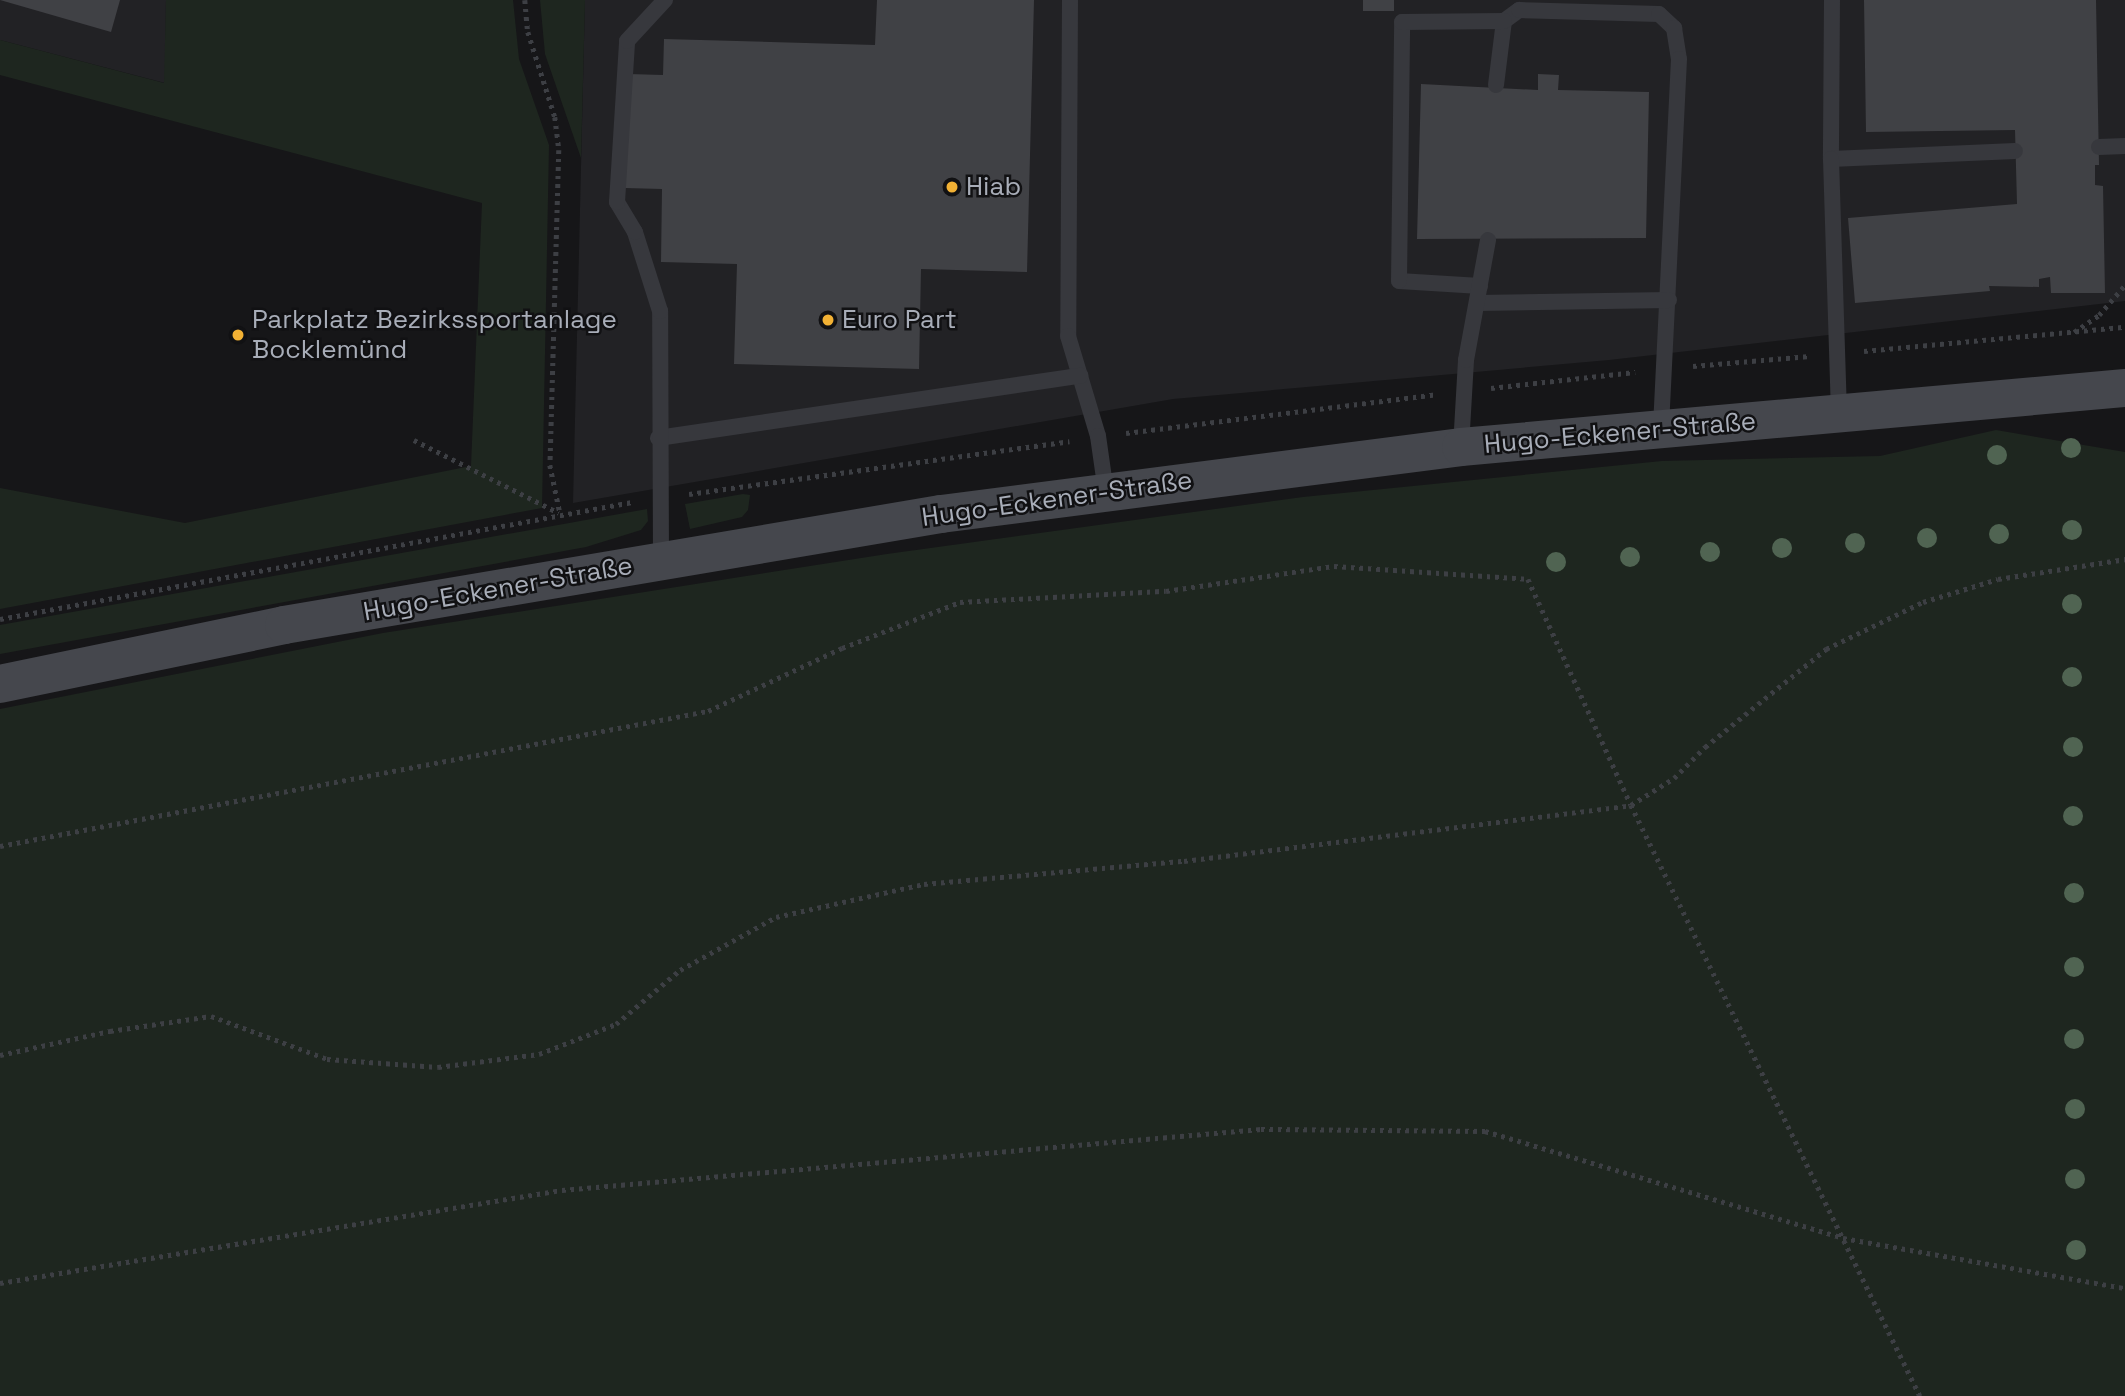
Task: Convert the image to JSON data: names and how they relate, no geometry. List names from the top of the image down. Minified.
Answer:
{"streets":{"main road":["Hugo-Eckener-Straße"]},"places":["Hiab","Euro Part","Parkplatz Bezirkssportanlage Bocklemünd"]}
